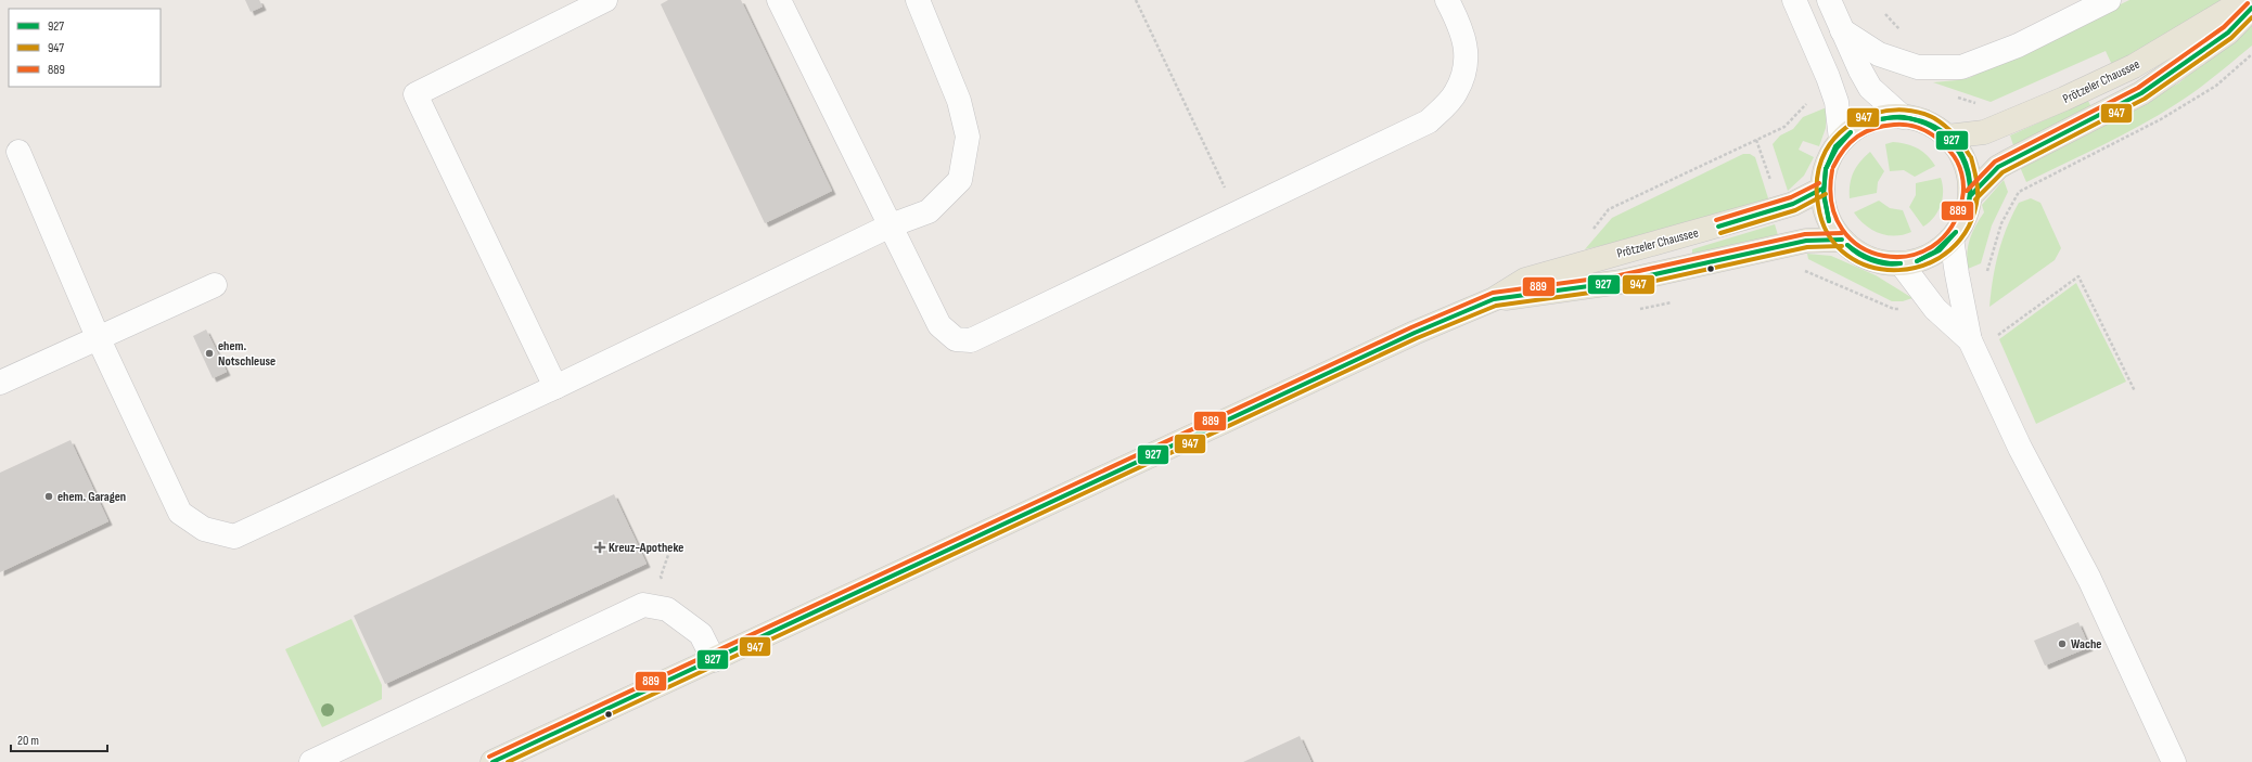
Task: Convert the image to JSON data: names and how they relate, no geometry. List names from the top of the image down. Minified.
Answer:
{"streets":{"main road":["Prötzeler Chaussee"]},"places":{"other":["ehem. Notschleuse","ehem. Garagen","Wache"],"health":["Kreuz-Apotheke"]},"lines":["transit line 889","transit line 927","transit line 947"],"legend":["927","947","889"],"scale_bar":"20 m"}
